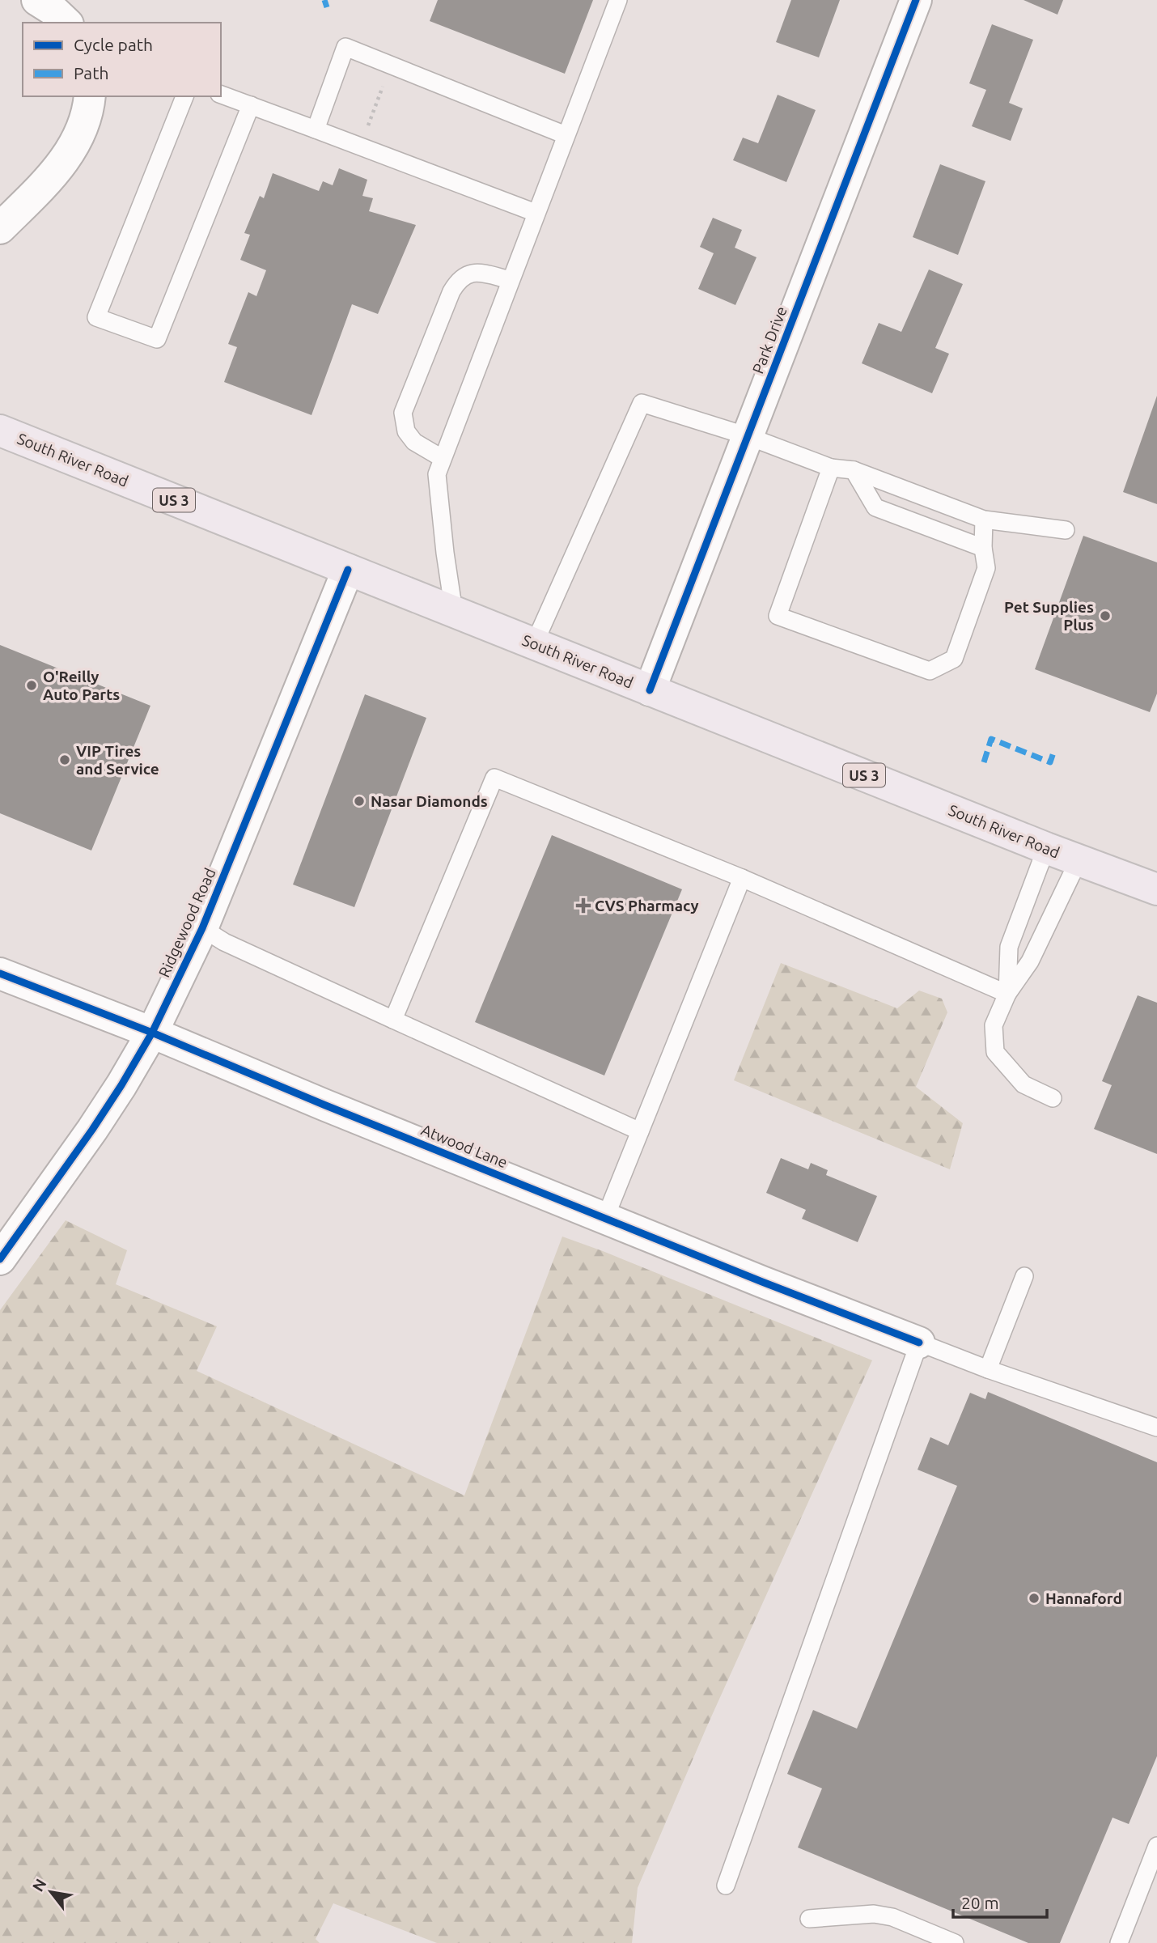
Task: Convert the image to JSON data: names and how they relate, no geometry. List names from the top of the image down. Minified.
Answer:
{"streets":{"main road":["South River Road","US 3"],"street":["Park Drive","Ridgewood Road","Atwood Lane"]},"crossings":[["Park Drive","South River Road"],["South River Road","Ridgewood Road"],["Ridgewood Road","Atwood Lane"]],"places":{"other":["Pet Supplies Plus","O'Reilly Auto Parts","VIP Tires and Service","Nasar Diamonds","Hannaford"],"health":["CVS Pharmacy"]},"legend":["Cycle path","Path"],"scale_bar":"20 m","north":"top left"}
